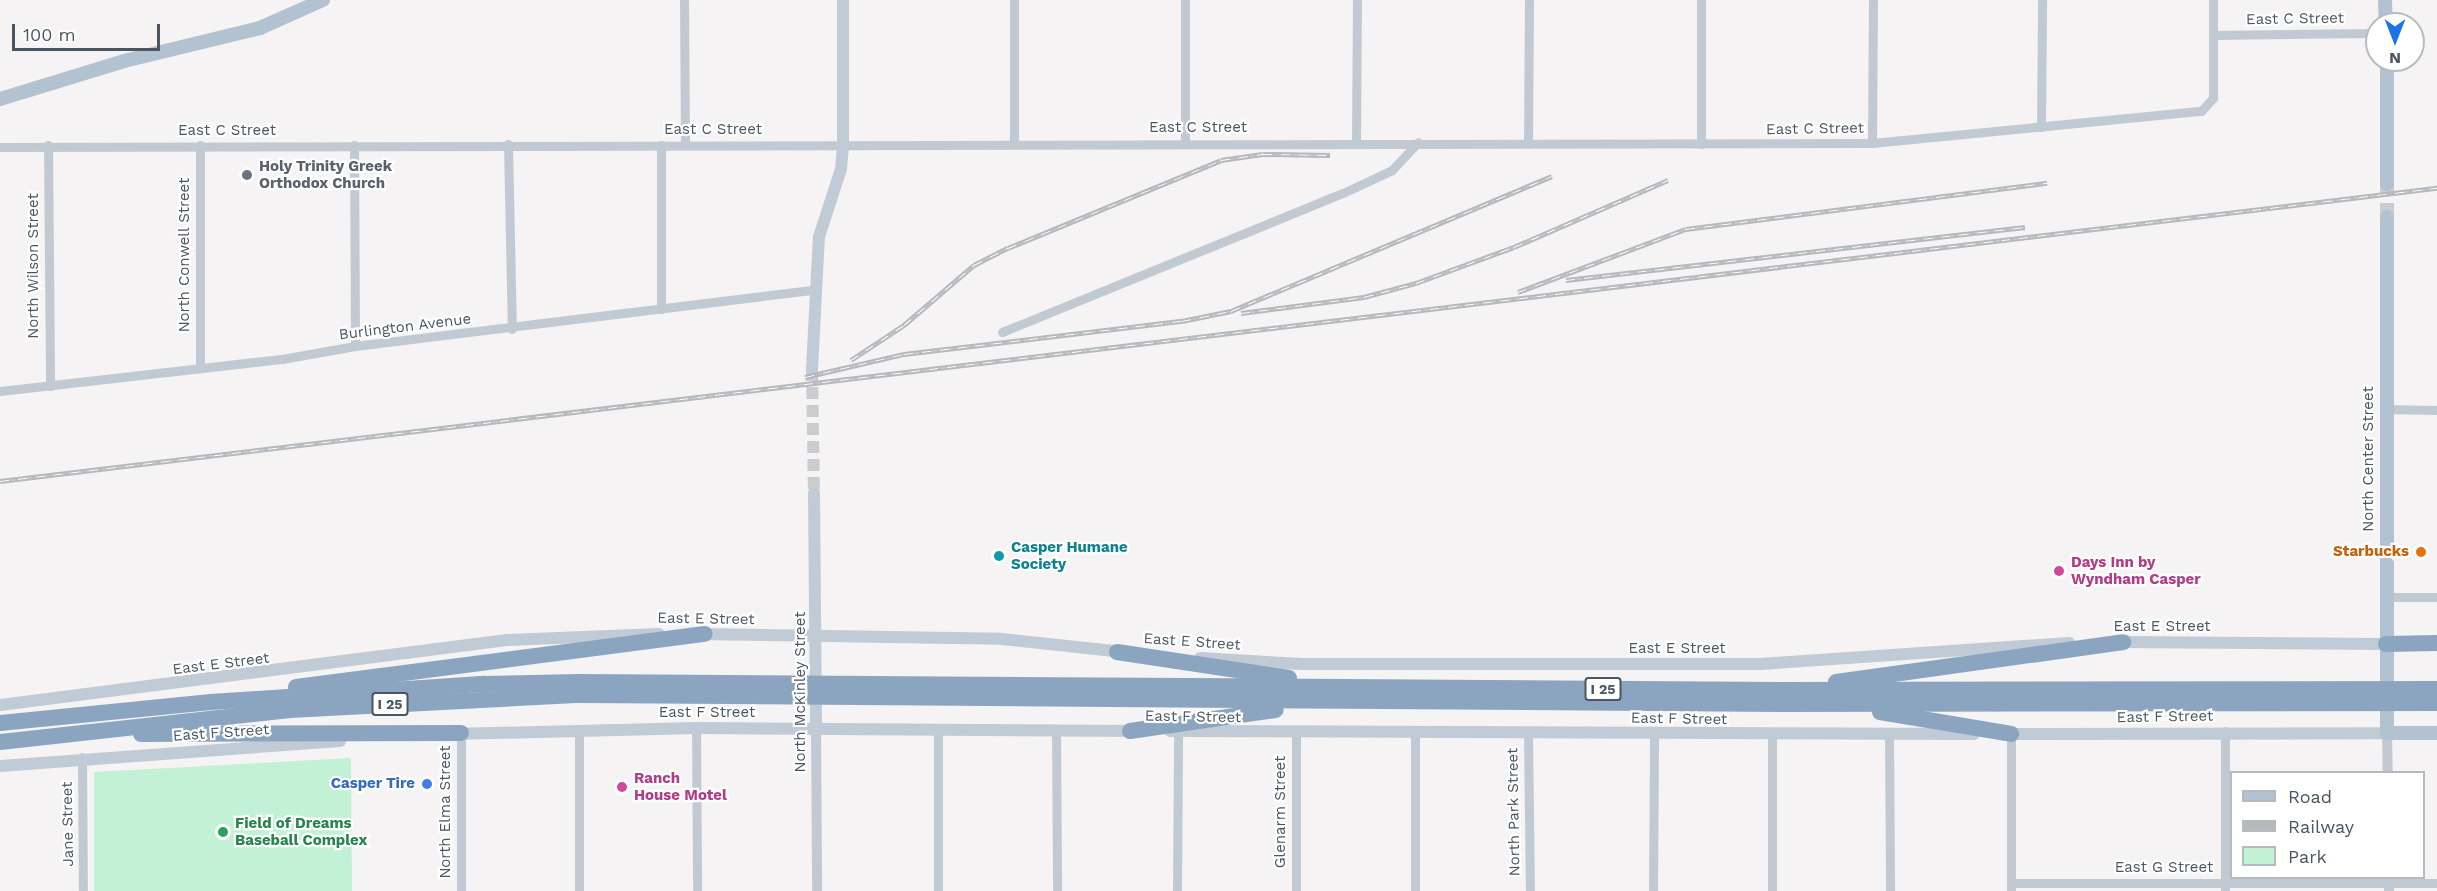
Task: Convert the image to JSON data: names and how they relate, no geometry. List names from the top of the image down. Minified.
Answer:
{"streets":{"highway":["I 25"],"main road":["North Center Street","East E Street","North McKinley Street","East F Street"],"street":["East C Street","North Conwell Street","North Wilson Street","Burlington Avenue","North Elma Street","Glenarm Street","North Park Street","Jane Street","East G Street"]},"crossings":[["East C Street","North Conwell Street"],["East C Street","North Wilson Street"],["North Conwell Street","Burlington Avenue"],["North Wilson Street","Burlington Avenue"],["North Center Street","East E Street"],["North Center Street","East F Street"],["East E Street","North McKinley Street"],["North McKinley Street","East F Street"],["East F Street","North Elma Street"],["East F Street","Glenarm Street"],["East F Street","North Park Street"],["East F Street","Jane Street"]],"places":["Holy Trinity Greek Orthodox Church","Starbucks","Casper Humane Society","Days Inn by Wyndham Casper","Casper Tire","Ranch House Motel","Field of Dreams Baseball Complex"],"legend":["Road","Railway","Park"],"scale_bar":"100 m","north":"bottom"}
